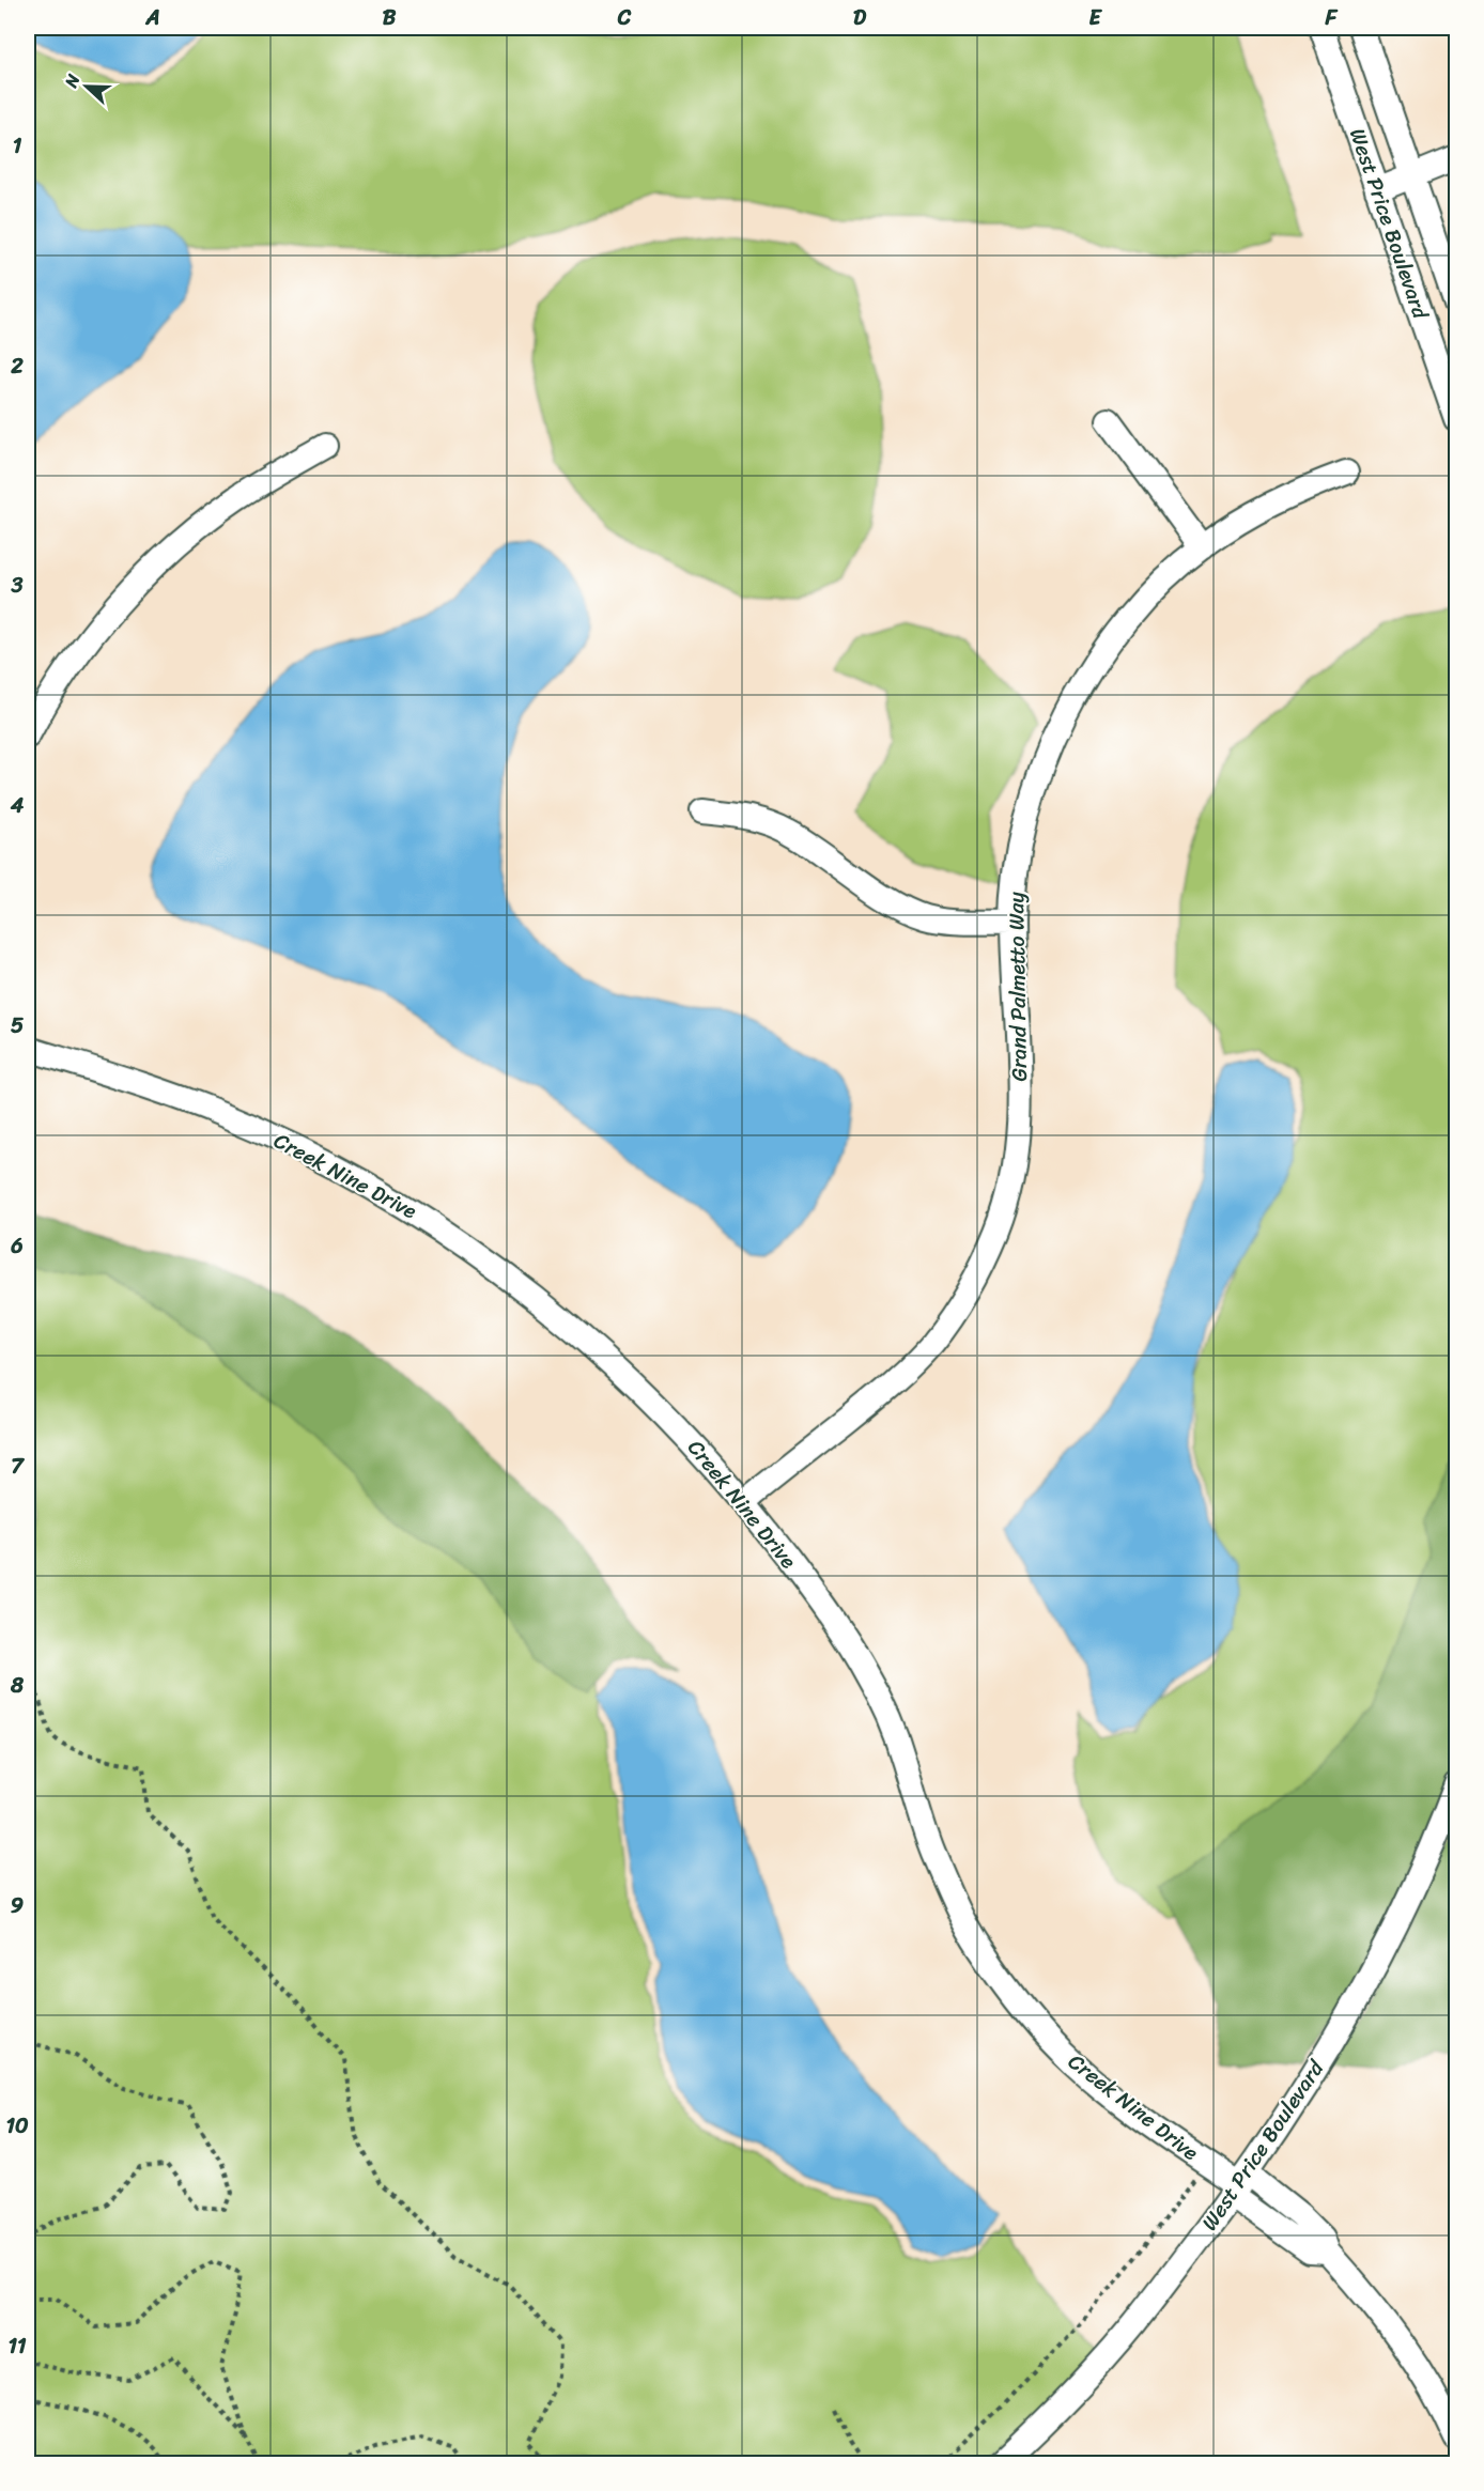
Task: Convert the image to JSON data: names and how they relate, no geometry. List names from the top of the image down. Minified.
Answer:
{"streets":{"street":["West Price Boulevard","Grand Palmetto Way","Creek Nine Drive"]},"crossings":[["West Price Boulevard","Creek Nine Drive"],["Grand Palmetto Way","Creek Nine Drive"]],"north":"left","grid":{"columns":["A","B","C","D","E","F"],"rows":["1","2","3","4","5","6","7","8","9","10","11"]}}
